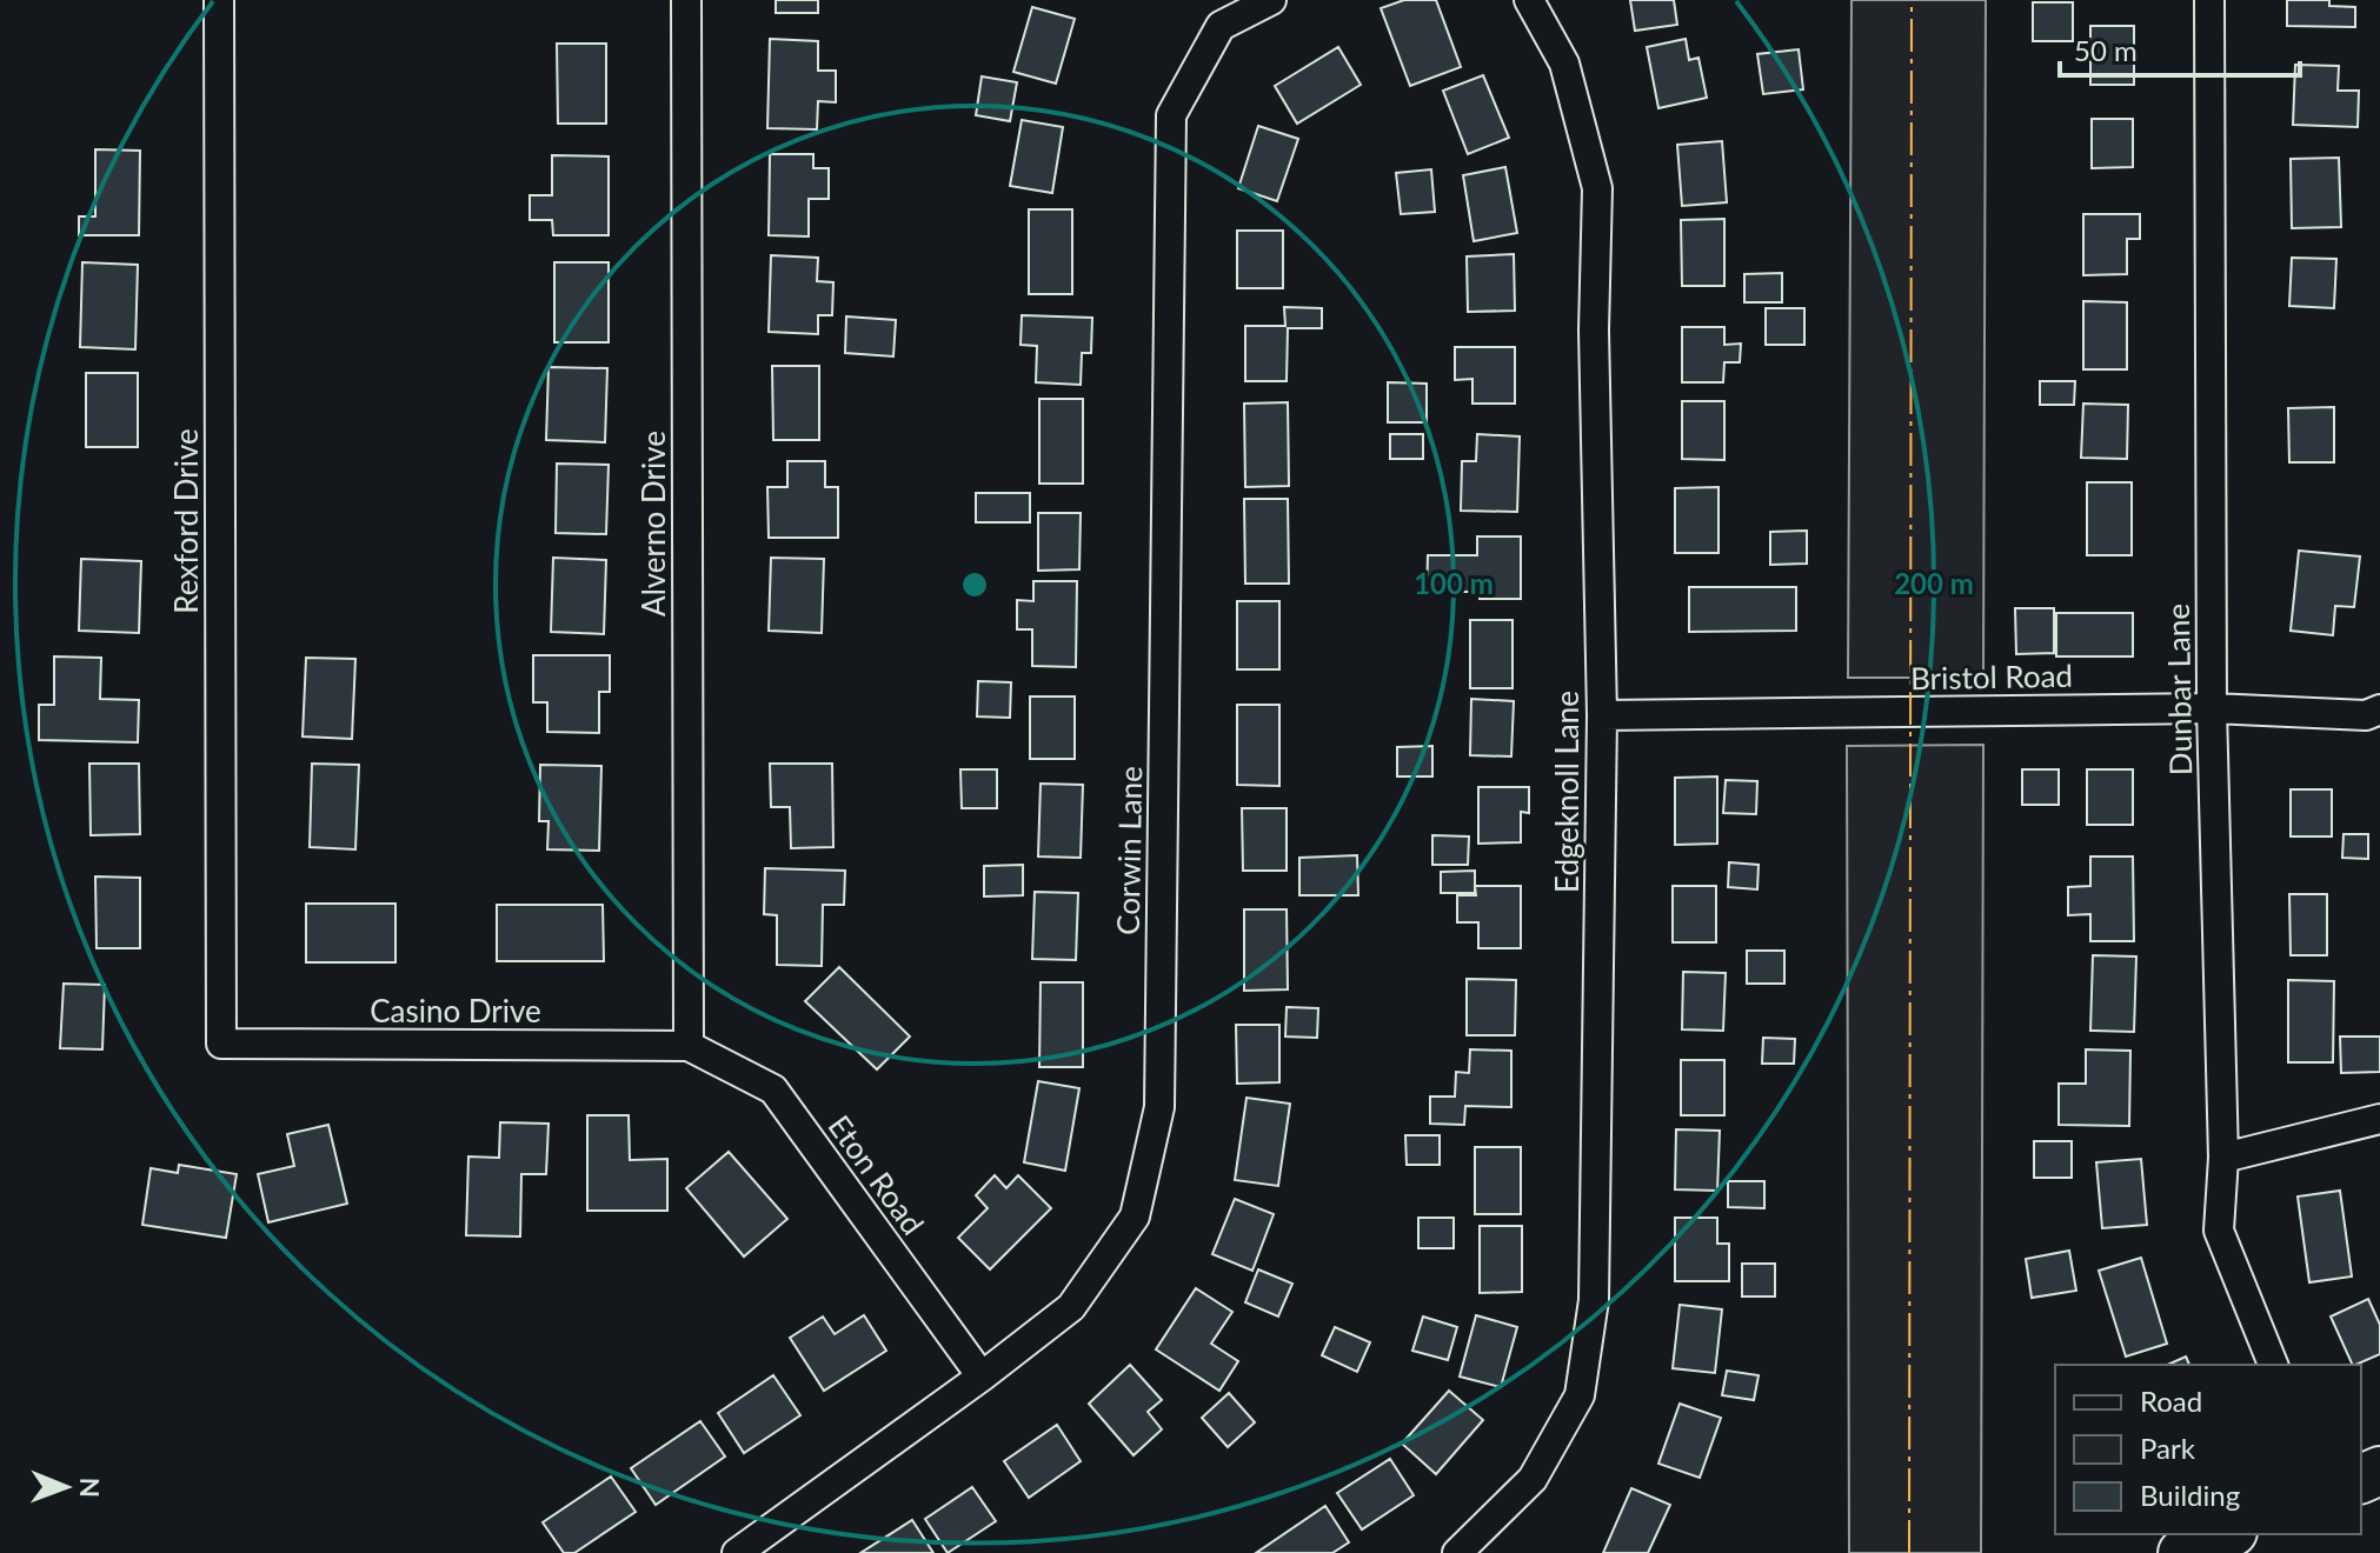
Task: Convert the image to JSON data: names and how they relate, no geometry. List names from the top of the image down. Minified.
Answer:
{"streets":{"street":["Rexford Drive","Alverno Drive","Bristol Road","Dunbar Lane","Edgeknoll Lane","Corwin Lane","Casino Drive","Eton Road"]},"crossings":[["Rexford Drive","Casino Drive"],["Alverno Drive","Casino Drive"],["Alverno Drive","Eton Road"],["Bristol Road","Dunbar Lane"],["Bristol Road","Edgeknoll Lane"],["Corwin Lane","Eton Road"],["Casino Drive","Eton Road"]],"legend":["Road","Park","Building"],"scale_bar":"50 m","north":"right","rings":["100 m","200 m"]}
